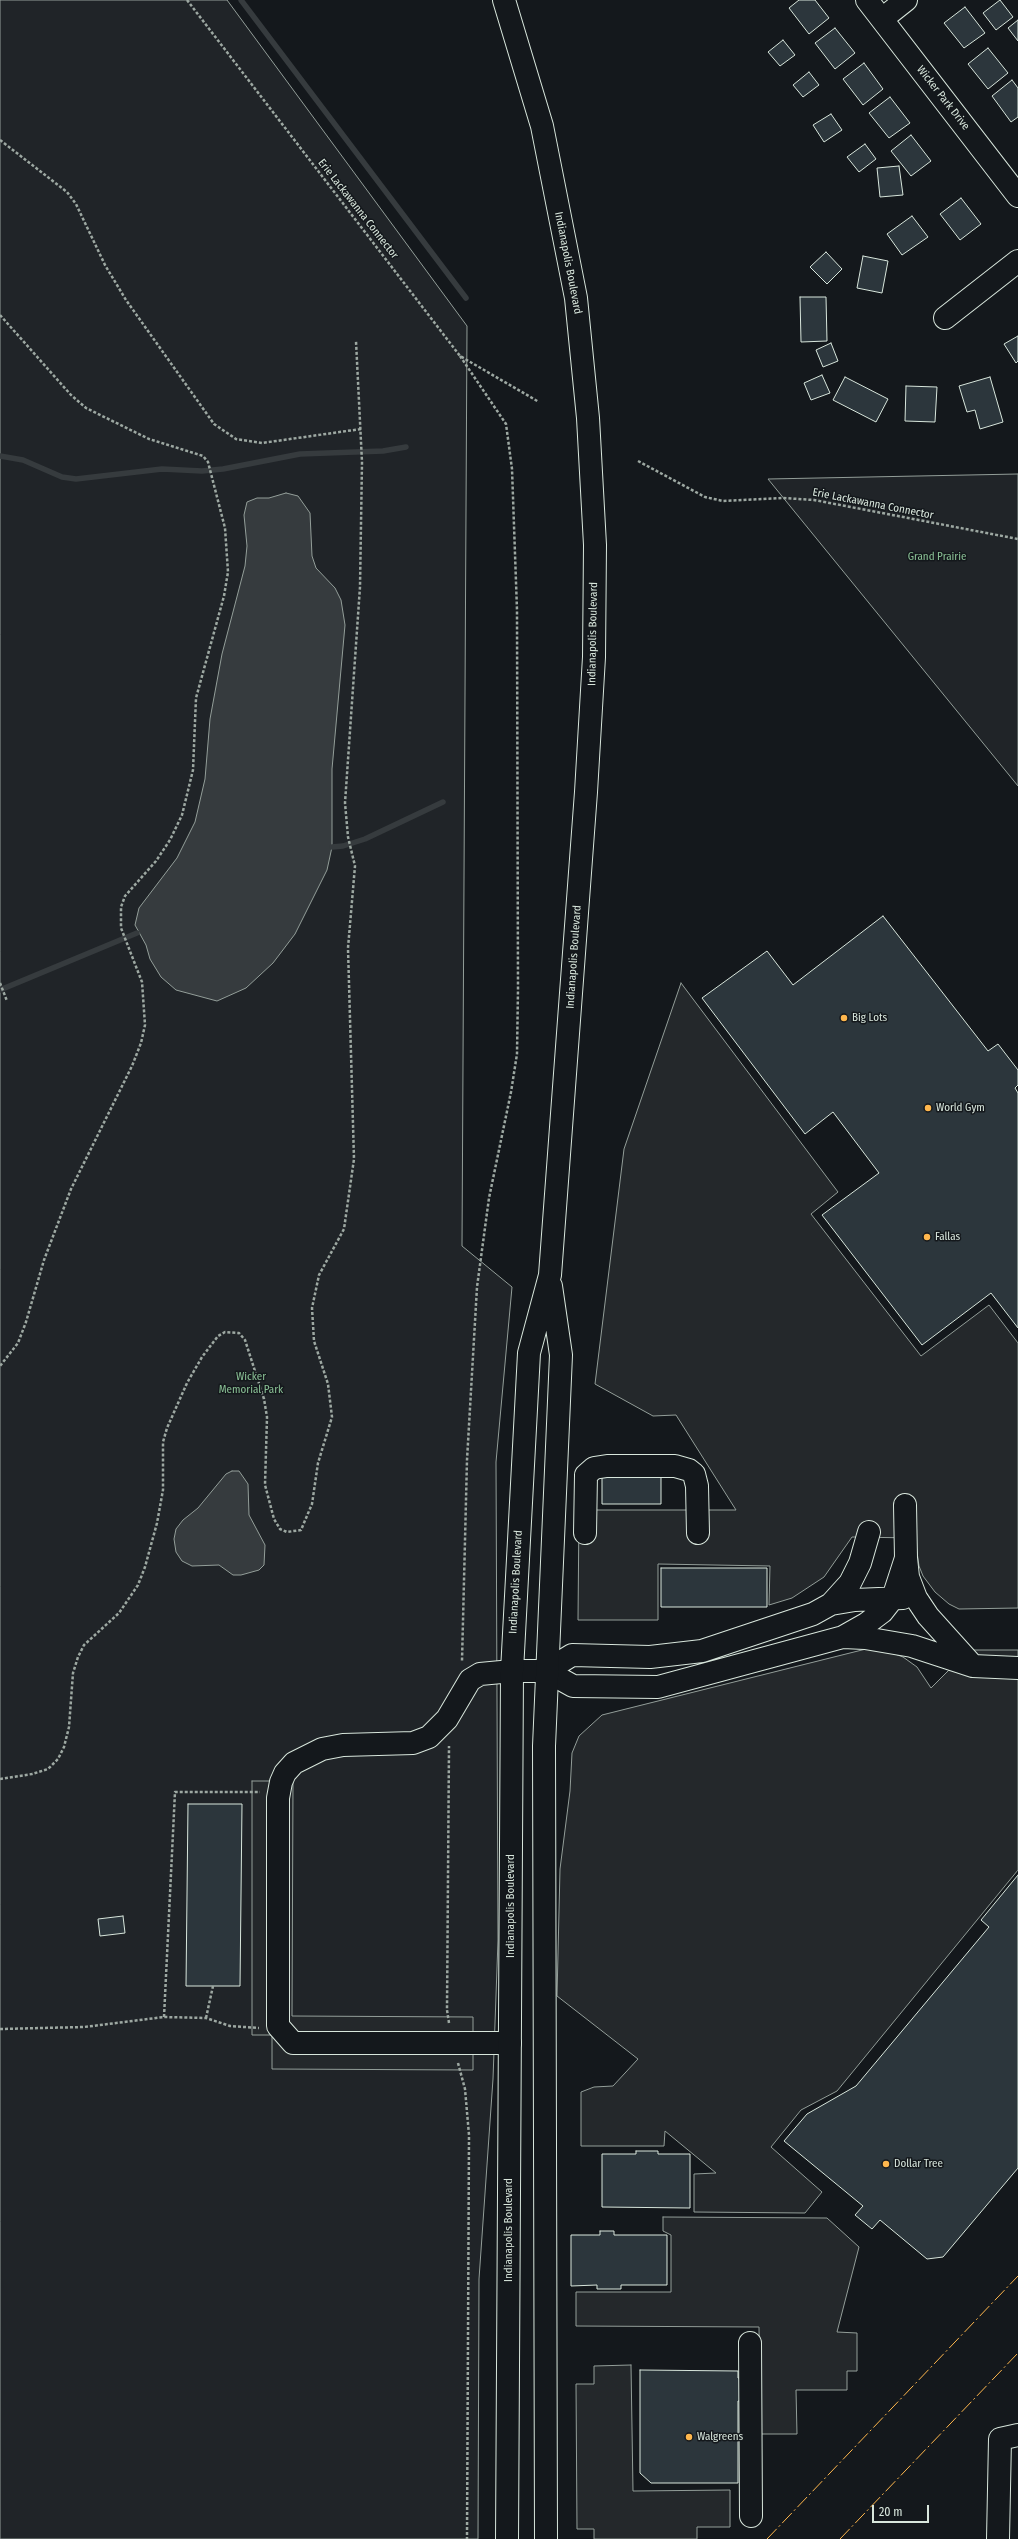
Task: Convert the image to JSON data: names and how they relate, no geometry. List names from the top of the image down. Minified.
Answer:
{"streets":{"main road":["Wicker Park Drive","Indianapolis Boulevard"],"path":["Erie Lackawanna Connector"]},"parks":["Grand Prairie","Wicker Memorial Park"],"places":["Big Lots","World Gym","Fallas","Dollar Tree","Walgreens"],"scale_bar":"20 m"}
